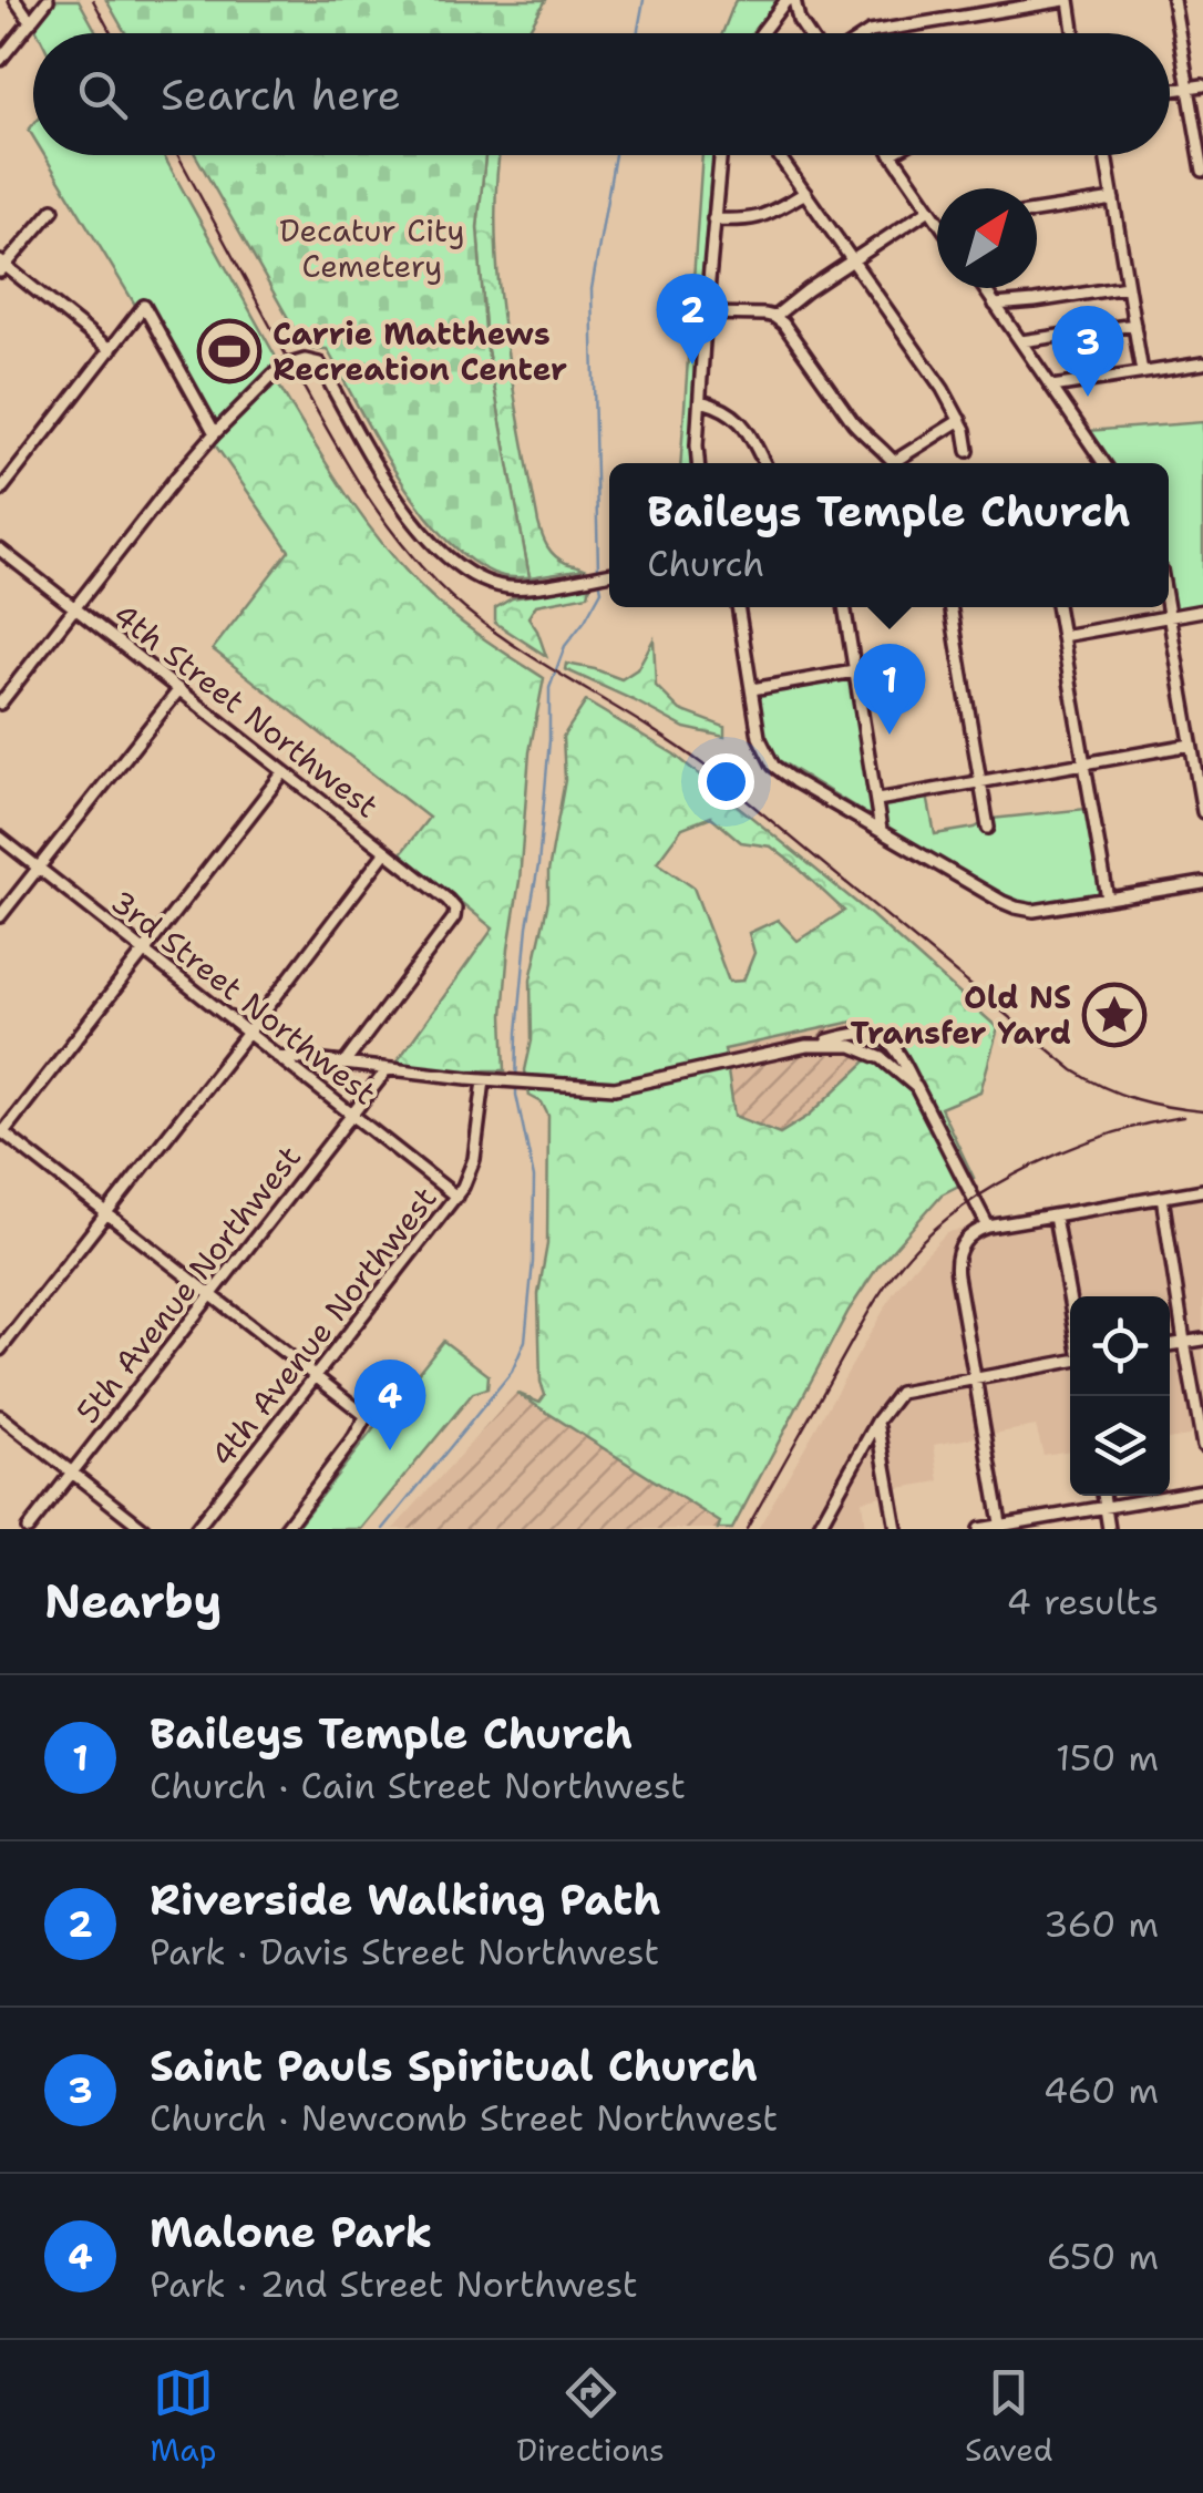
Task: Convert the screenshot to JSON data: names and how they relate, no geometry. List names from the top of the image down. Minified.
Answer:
{"streets":{"street":["4th Street Northwest","3rd Street Northwest","5th Avenue Northwest","4th Avenue Northwest"]},"crossings":[["3rd Street Northwest","5th Avenue Northwest"],["3rd Street Northwest","4th Avenue Northwest"]],"parks":["Decatur City Cemetery"],"places":{"sports":["Carrie Matthews Recreation Center"],"place":["Old NS Transfer Yard"]},"north":"top right","page":{"search":"Search here","pins":["2","3","1","4"],"popup":["Baileys Temple Church","Church"],"heading":["Nearby","4 results"],"list":[{"mark":"1","name":"Baileys Temple Church","note":"Church · Cain Street Northwest","value":"150 m"},{"mark":"2","name":"Riverside Walking Path","note":"Park · Davis Street Northwest","value":"360 m"},{"mark":"3","name":"Saint Pauls Spiritual Church","note":"Church · Newcomb Street Northwest","value":"460 m"},{"mark":"4","name":"Malone Park","note":"Park · 2nd Street Northwest","value":"650 m"}],"nav":["Map","Directions","Saved"]}}
